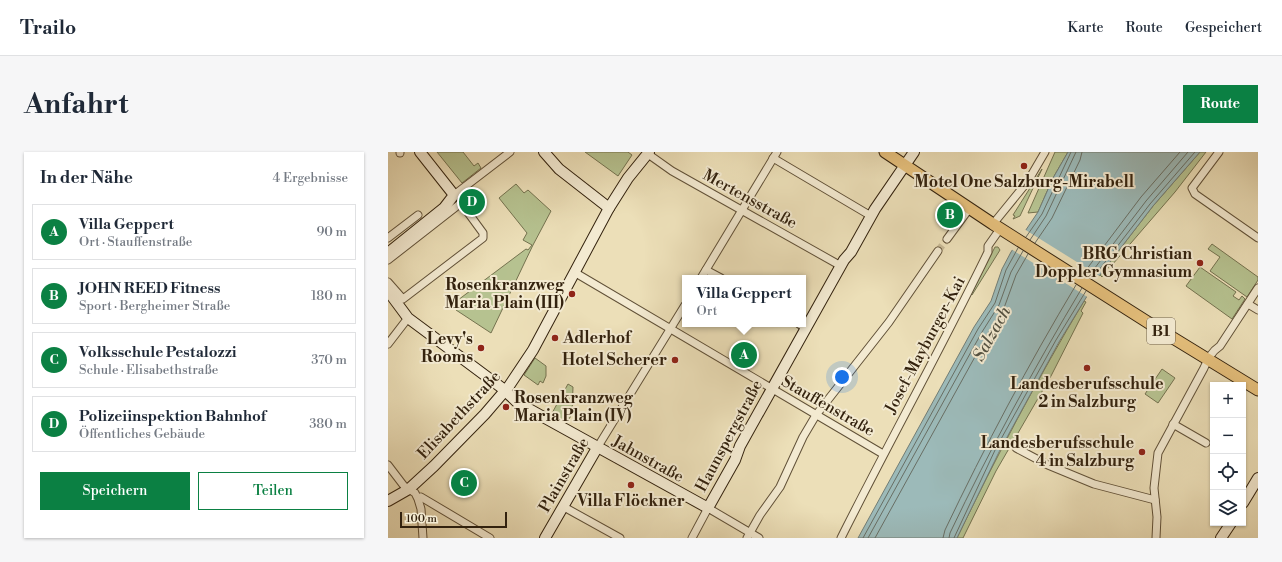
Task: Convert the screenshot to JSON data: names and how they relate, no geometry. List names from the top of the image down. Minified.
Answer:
{"streets":{"main road":["B1"],"street":["Mertensstraße","Josef-Mayburger-Kai","Stauffenstraße","Elisabethstraße","Haunspergstraße","Jahnstraße","Plainstraße"]},"crossings":[["Mertensstraße","Elisabethstraße"],["Mertensstraße","Haunspergstraße"],["B1","Josef-Mayburger-Kai"],["B1","Haunspergstraße"],["Josef-Mayburger-Kai","Stauffenstraße"],["Stauffenstraße","Elisabethstraße"],["Stauffenstraße","Haunspergstraße"],["Stauffenstraße","Plainstraße"],["Elisabethstraße","Jahnstraße"],["Haunspergstraße","Jahnstraße"],["Jahnstraße","Plainstraße"]],"water":["Salzach"],"places":["Motel One Salzburg-Mirabell","BRG Christian Doppler Gymnasium","Rosenkranzweg Maria Plain (III)","Adlerhof","Levy's Rooms","Hotel Scherer","Landesberufsschule 2 in Salzburg","Rosenkranzweg Maria Plain (IV)","Landesberufsschule 4 in Salzburg","Villa Flöckner"],"scale_bar":"100 m","page":{"header":"Trailo","nav":["Karte","Route","Gespeichert"],"buttons":["Route",["Speichern","Teilen"]],"title":"Anfahrt","heading":["In der Nähe","4 Ergebnisse"],"pins":["D","B","A","C"],"list":[{"mark":"A","name":"Villa Geppert","note":"Ort · Stauffenstraße","value":"90 m"},{"mark":"B","name":"JOHN REED Fitness","note":"Sport · Bergheimer Straße","value":"180 m"},{"mark":"C","name":"Volksschule Pestalozzi","note":"Schule · Elisabethstraße","value":"370 m"},{"mark":"D","name":"Polizeiinspektion Bahnhof","note":"Öffentliches Gebäude","value":"380 m"}],"popup":["Villa Geppert","Ort"],"map_buttons":["+","−"],"scale":"100 m"}}
